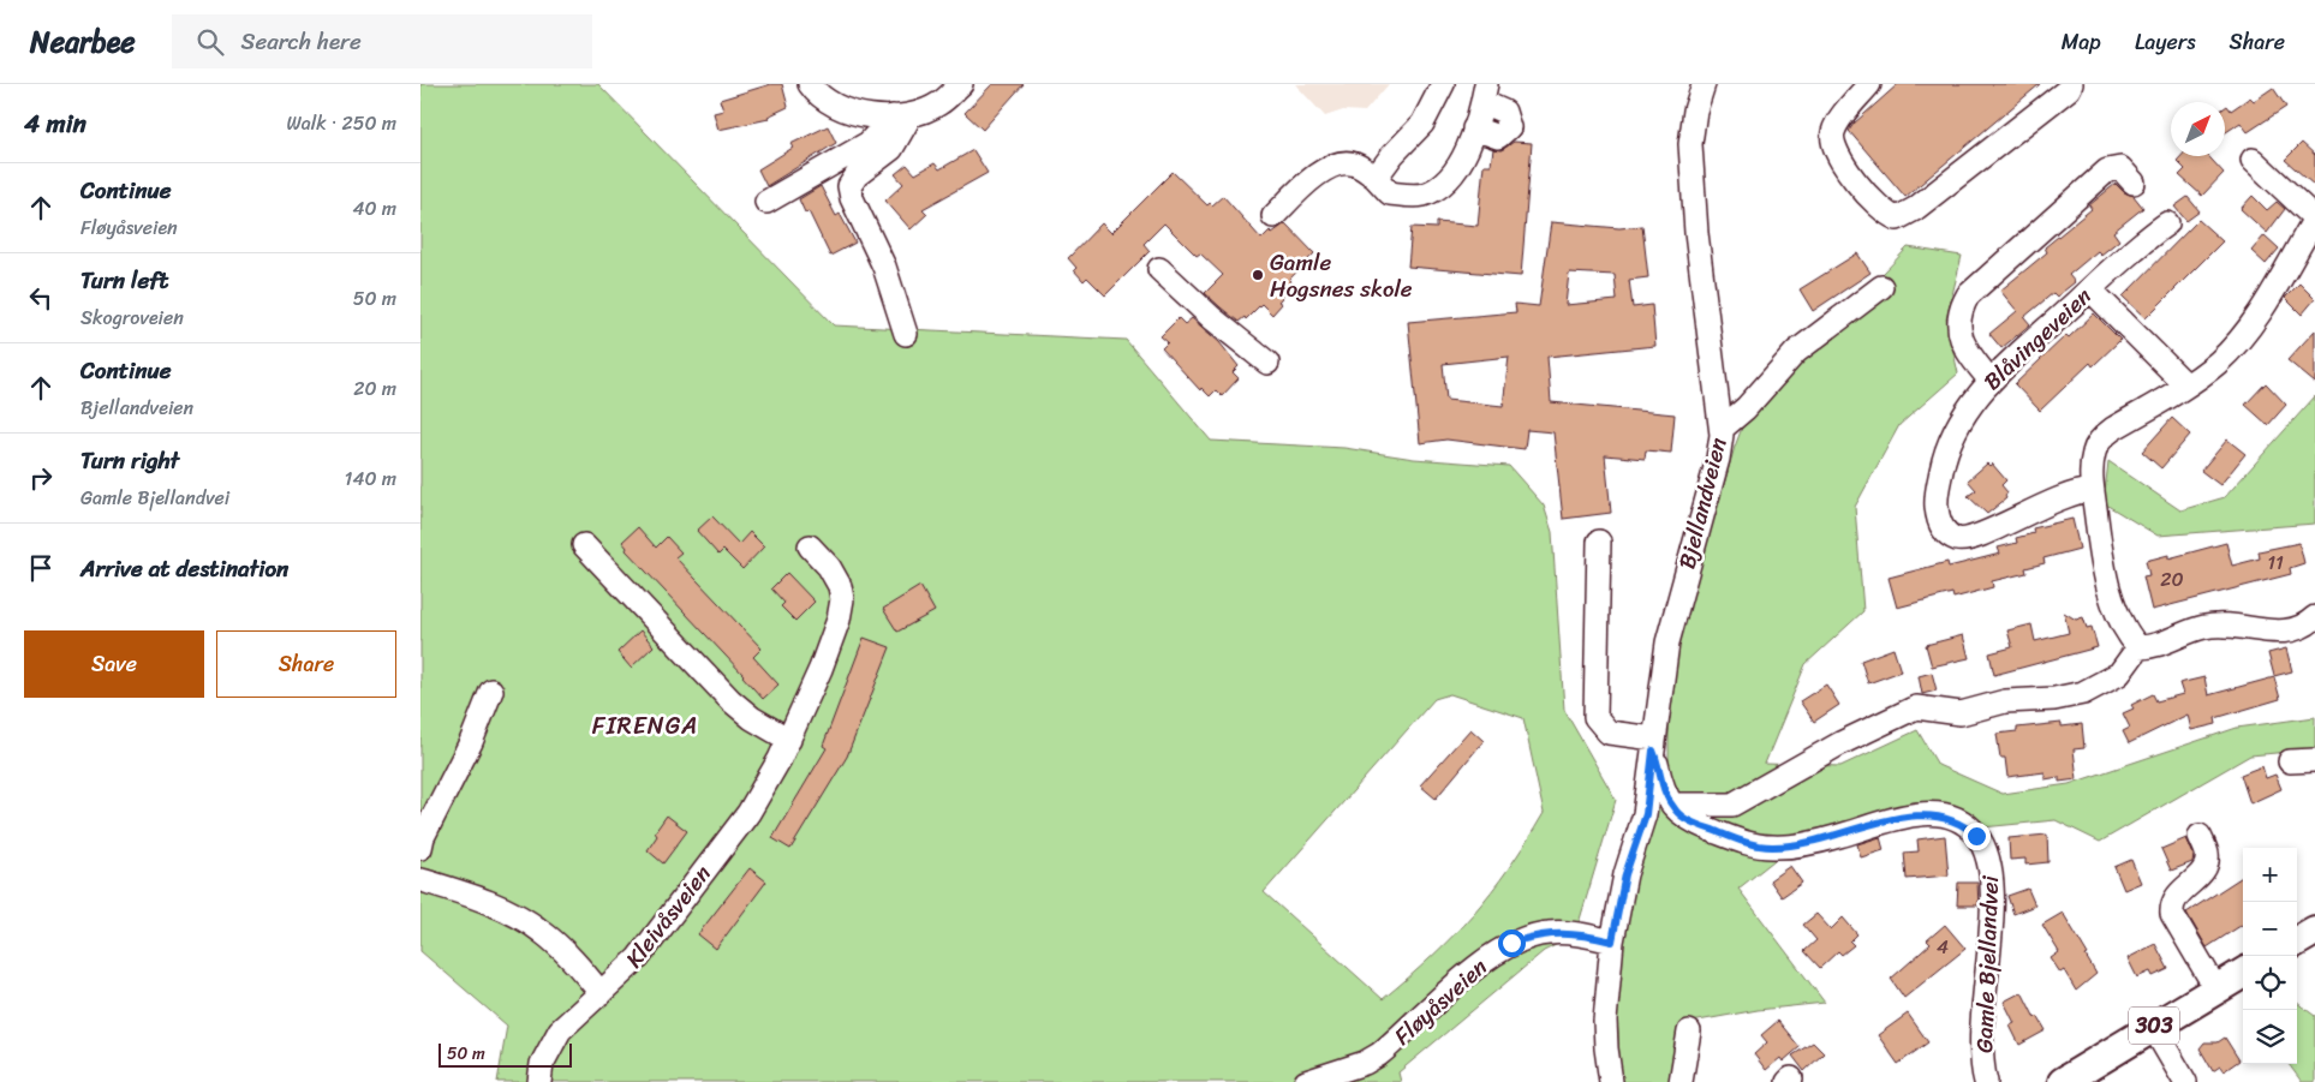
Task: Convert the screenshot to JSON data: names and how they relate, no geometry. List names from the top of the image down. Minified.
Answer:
{"streets":{"main road":["303"],"street":["Blåvingeveien","Bjellandveien","Kleivåsveien","Gamle Bjellandvei","Fløyåsveien"]},"crossings":[["Bjellandveien","Gamle Bjellandvei"],["Bjellandveien","Fløyåsveien"]],"districts":["FIRENGA"],"places":["Gamle Hogsnes skole"],"house_numbers":["11","20","4"],"scale_bar":"50 m","north":"top right","page":{"header":"Nearbee","search":"Search here","nav":["Map","Layers","Share"],"heading":["4 min","Walk · 250 m"],"list":[["Continue","Fløyåsveien","40 m"],["Turn left","Skogroveien","50 m"],["Continue","Bjellandveien","20 m"],["Turn right","Gamle Bjellandvei","140 m"],"Arrive at destination"],"buttons":["Save","Share"],"map_buttons":["+","−"],"scale":"50 m"}}
